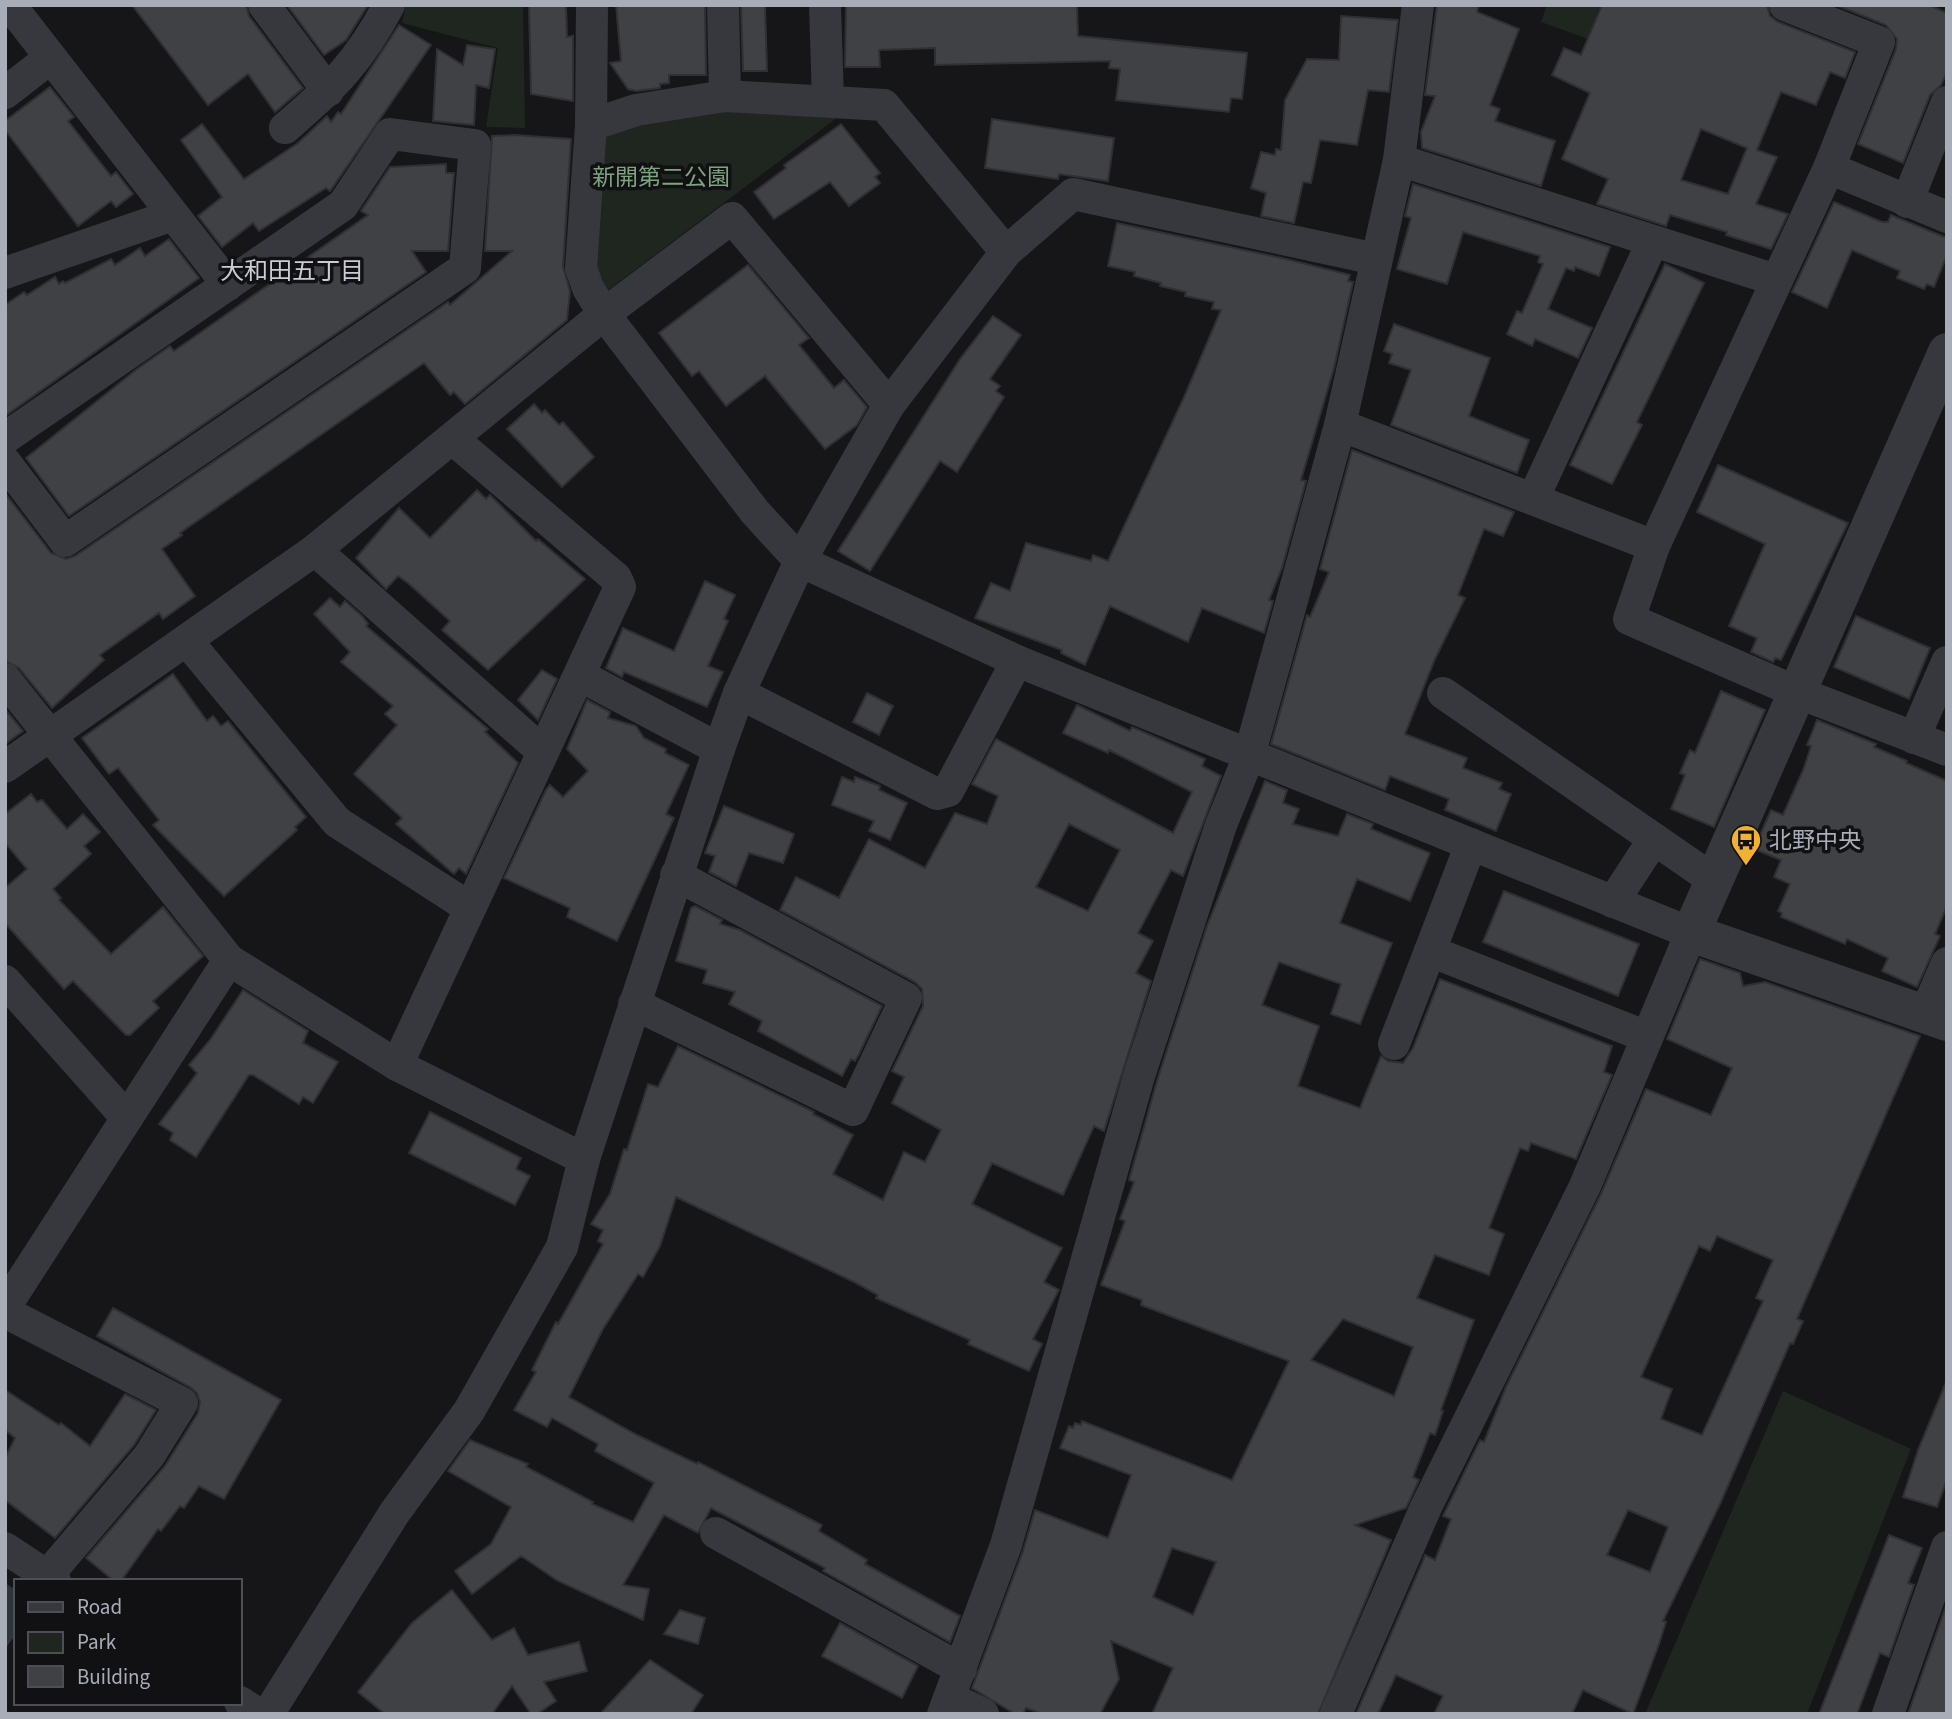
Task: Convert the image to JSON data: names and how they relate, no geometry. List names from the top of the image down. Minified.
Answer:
{"districts":["大和田五丁目"],"parks":["新開第二公園"],"places":{"bus stop":["北野中央"]},"legend":["Road","Park","Building"]}
